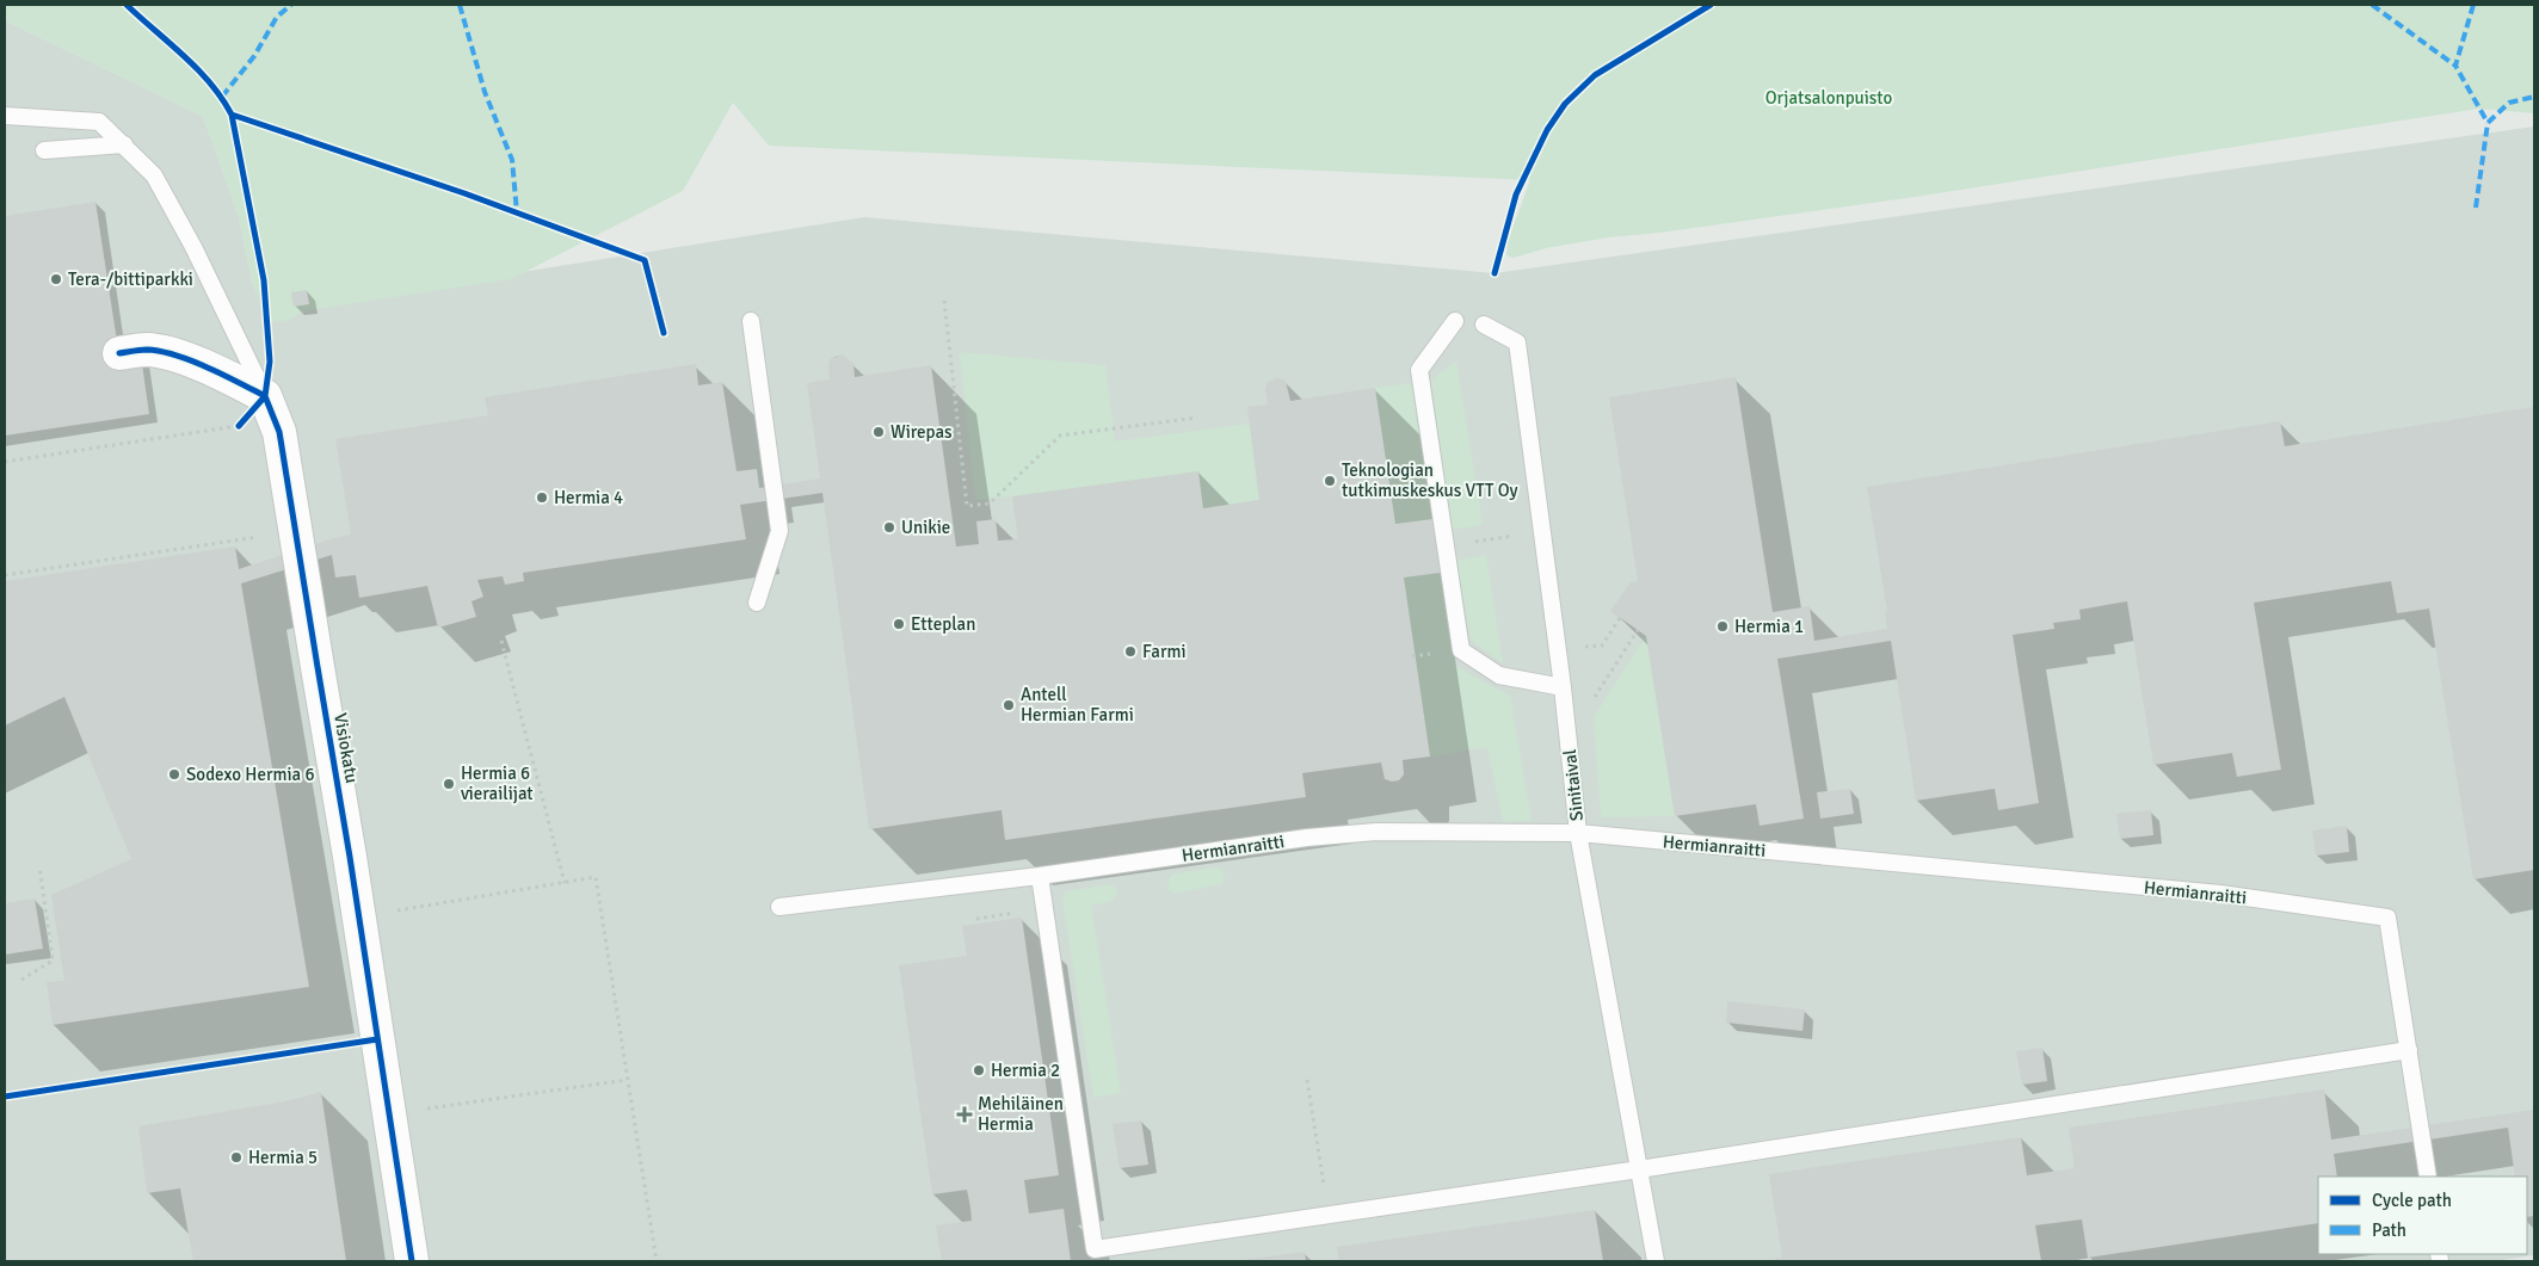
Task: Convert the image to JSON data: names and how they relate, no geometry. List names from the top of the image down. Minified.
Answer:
{"streets":{"street":["Visiokatu"],"lane":["Sinitaival","Hermianraitti"]},"crossings":[["Sinitaival","Hermianraitti"]],"parks":["Orjatsalonpuisto"],"places":{"other":["Tera-/bittiparkki","Wirepas","Teknologian tutkimuskeskus VTT Oy","Hermia 4","Unikie","Etteplan","Hermia 1","Farmi","Antell Hermian Farmi","Sodexo Hermia 6","Hermia 6 vierailijat","Hermia 2","Hermia 5"],"health":["Mehiläinen Hermia"]},"legend":["Cycle path","Path"]}
